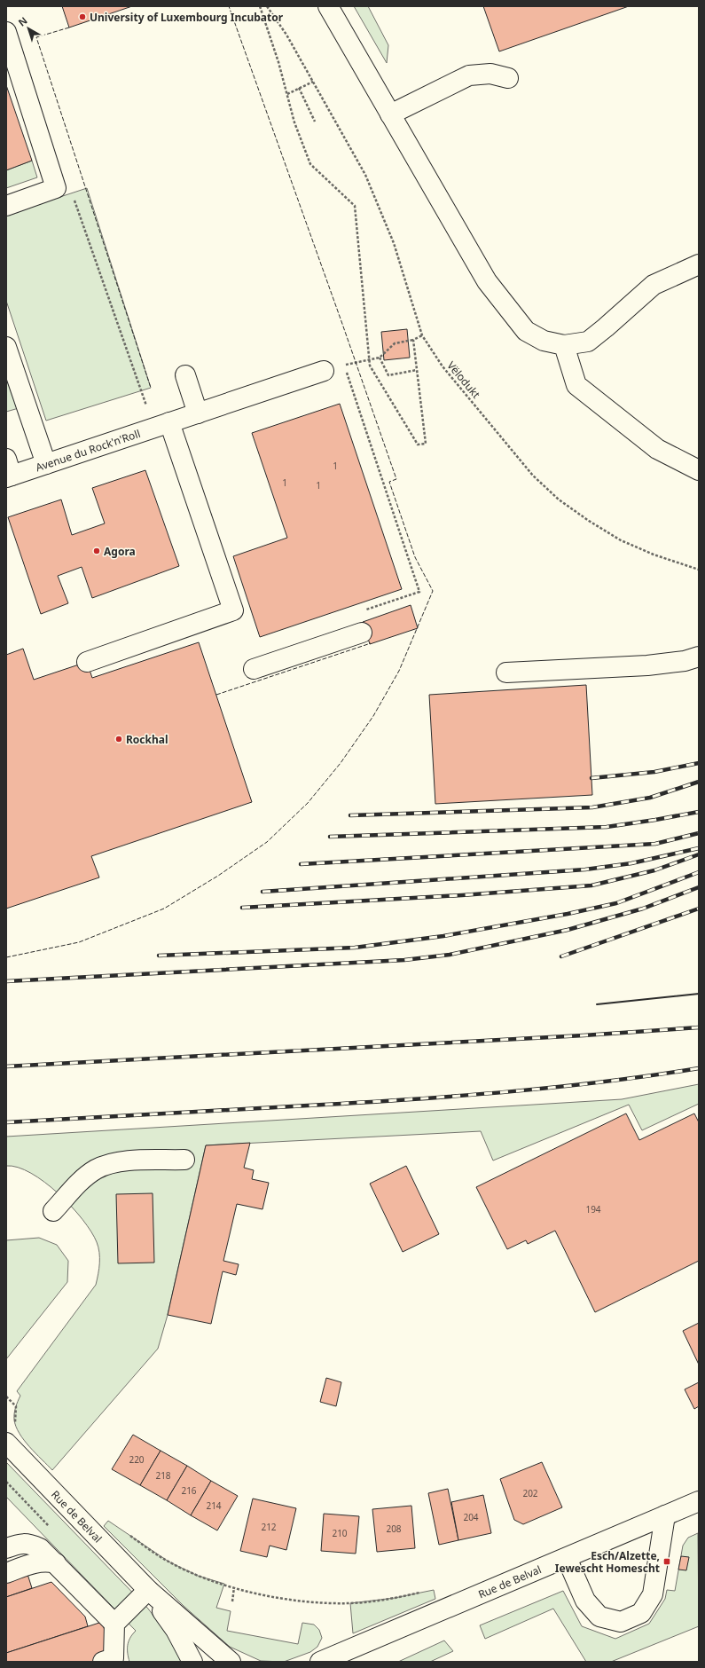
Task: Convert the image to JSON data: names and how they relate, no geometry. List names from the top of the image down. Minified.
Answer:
{"streets":{"main road":["Avenue du Rock'n'Roll","Rue de Belval"],"path":["Vëlodukt"]},"places":{"other":["University of Luxembourg Incubator","Agora","Rockhal"],"transit":["Esch/Alzette, Iewescht Homescht"]},"house_numbers":["1","1","1","194","220","218","216","202","214","204","212","208","210"],"north":"top left"}
